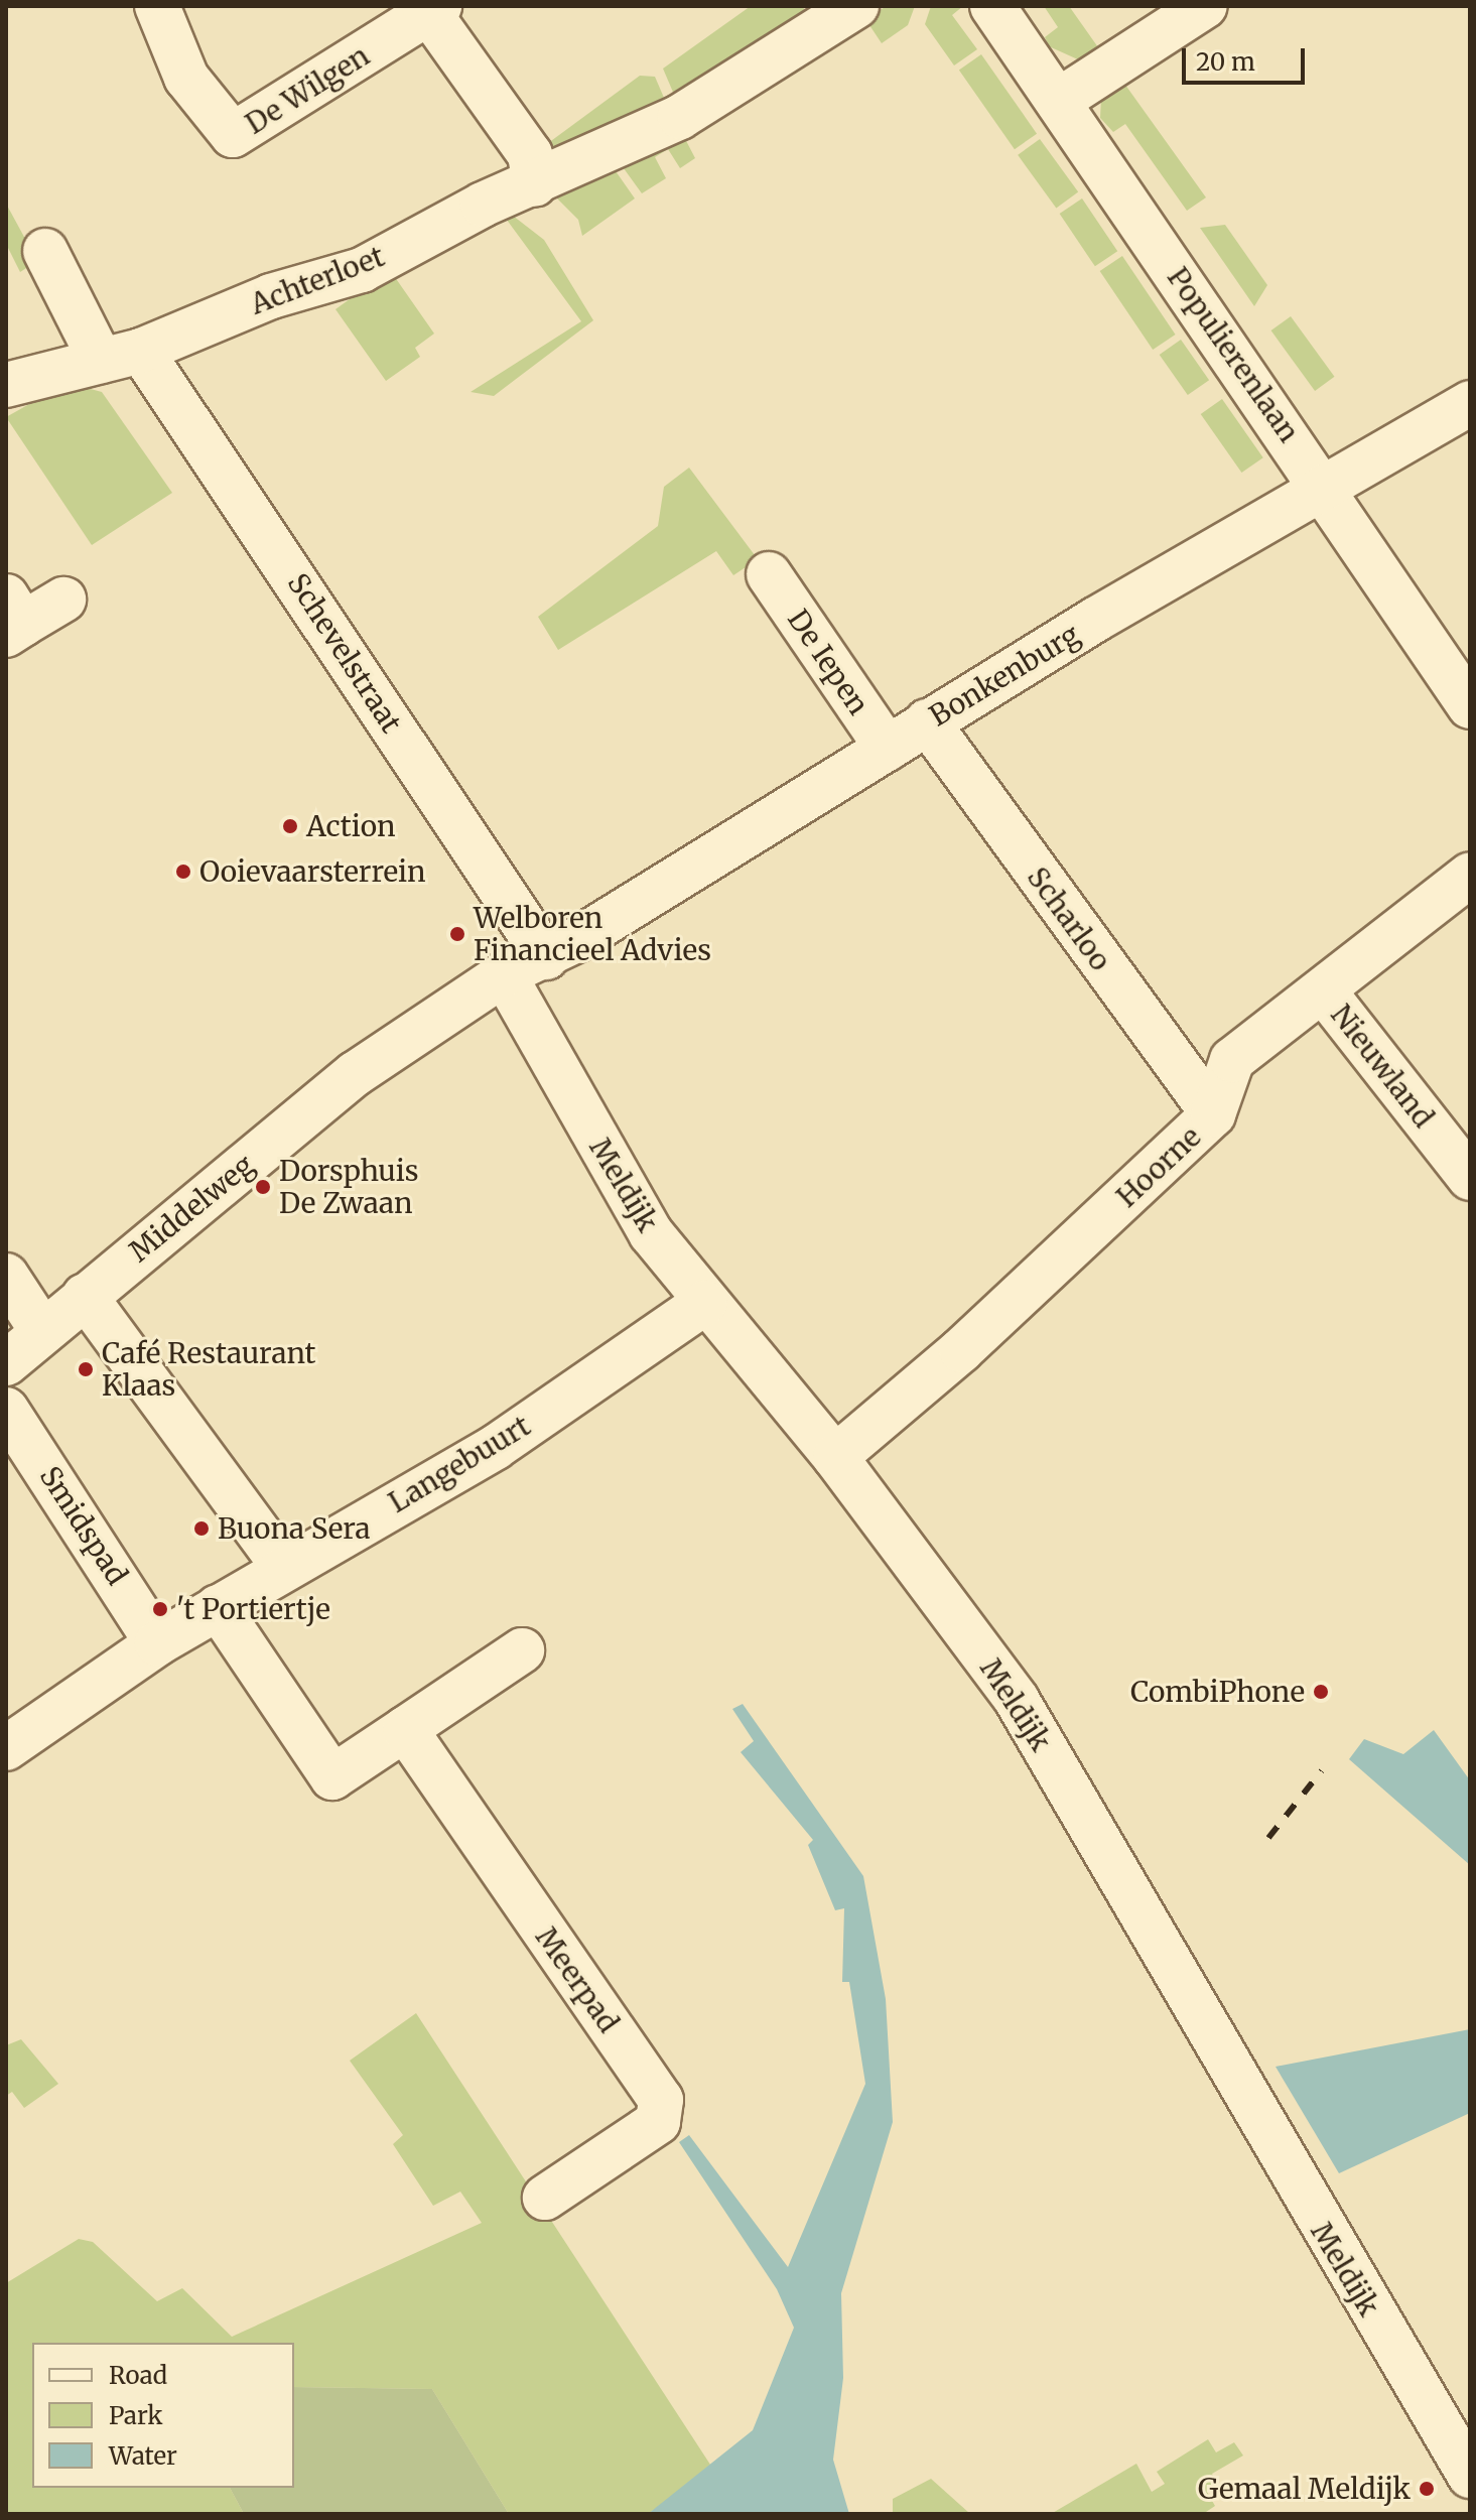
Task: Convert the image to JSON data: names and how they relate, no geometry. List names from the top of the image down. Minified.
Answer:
{"streets":{"street":["De Wilgen","Achterloet","Populierenlaan","Schevelstraat","De Iepen","Bonkenburg","Scharloo","Nieuwland","Hoorne","Meldijk","Middelweg","Langebuurt","Smidspad","Meerpad"]},"crossings":[["Achterloet","Schevelstraat"],["Populierenlaan","Bonkenburg"],["Schevelstraat","Bonkenburg"],["Schevelstraat","Middelweg"],["De Iepen","Bonkenburg"],["Bonkenburg","Scharloo"],["Bonkenburg","Middelweg"],["Scharloo","Hoorne"],["Nieuwland","Hoorne"],["Hoorne","Meldijk"],["Meldijk","Middelweg"],["Meldijk","Langebuurt"],["Langebuurt","Smidspad"]],"places":["Action","Ooievaarsterrein","Welboren Financieel Advies","Dorsphuis De Zwaan","Café Restaurant Klaas","Buona Sera","'t Portiertje","CombiPhone","Gemaal Meldijk"],"legend":["Road","Park","Water"],"scale_bar":"20 m"}
